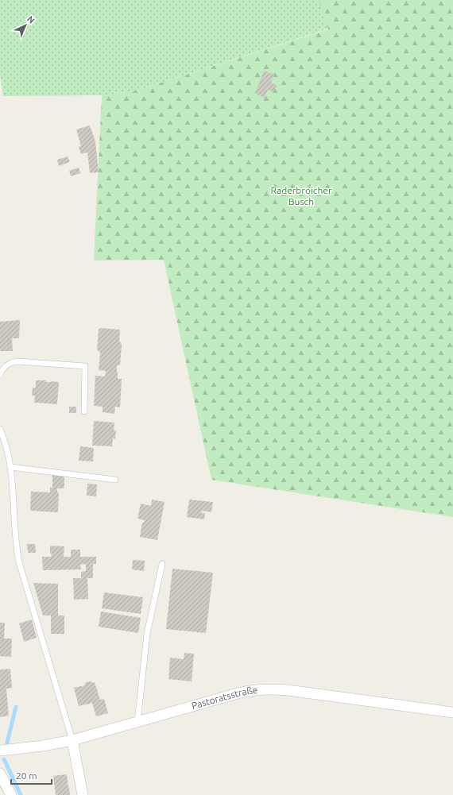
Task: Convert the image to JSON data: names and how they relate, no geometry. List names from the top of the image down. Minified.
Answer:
{"streets":{"street":["Pastoratsstraße"]},"parks":["Raderbroicher Busch"],"scale_bar":"20 m","north":"top right"}
